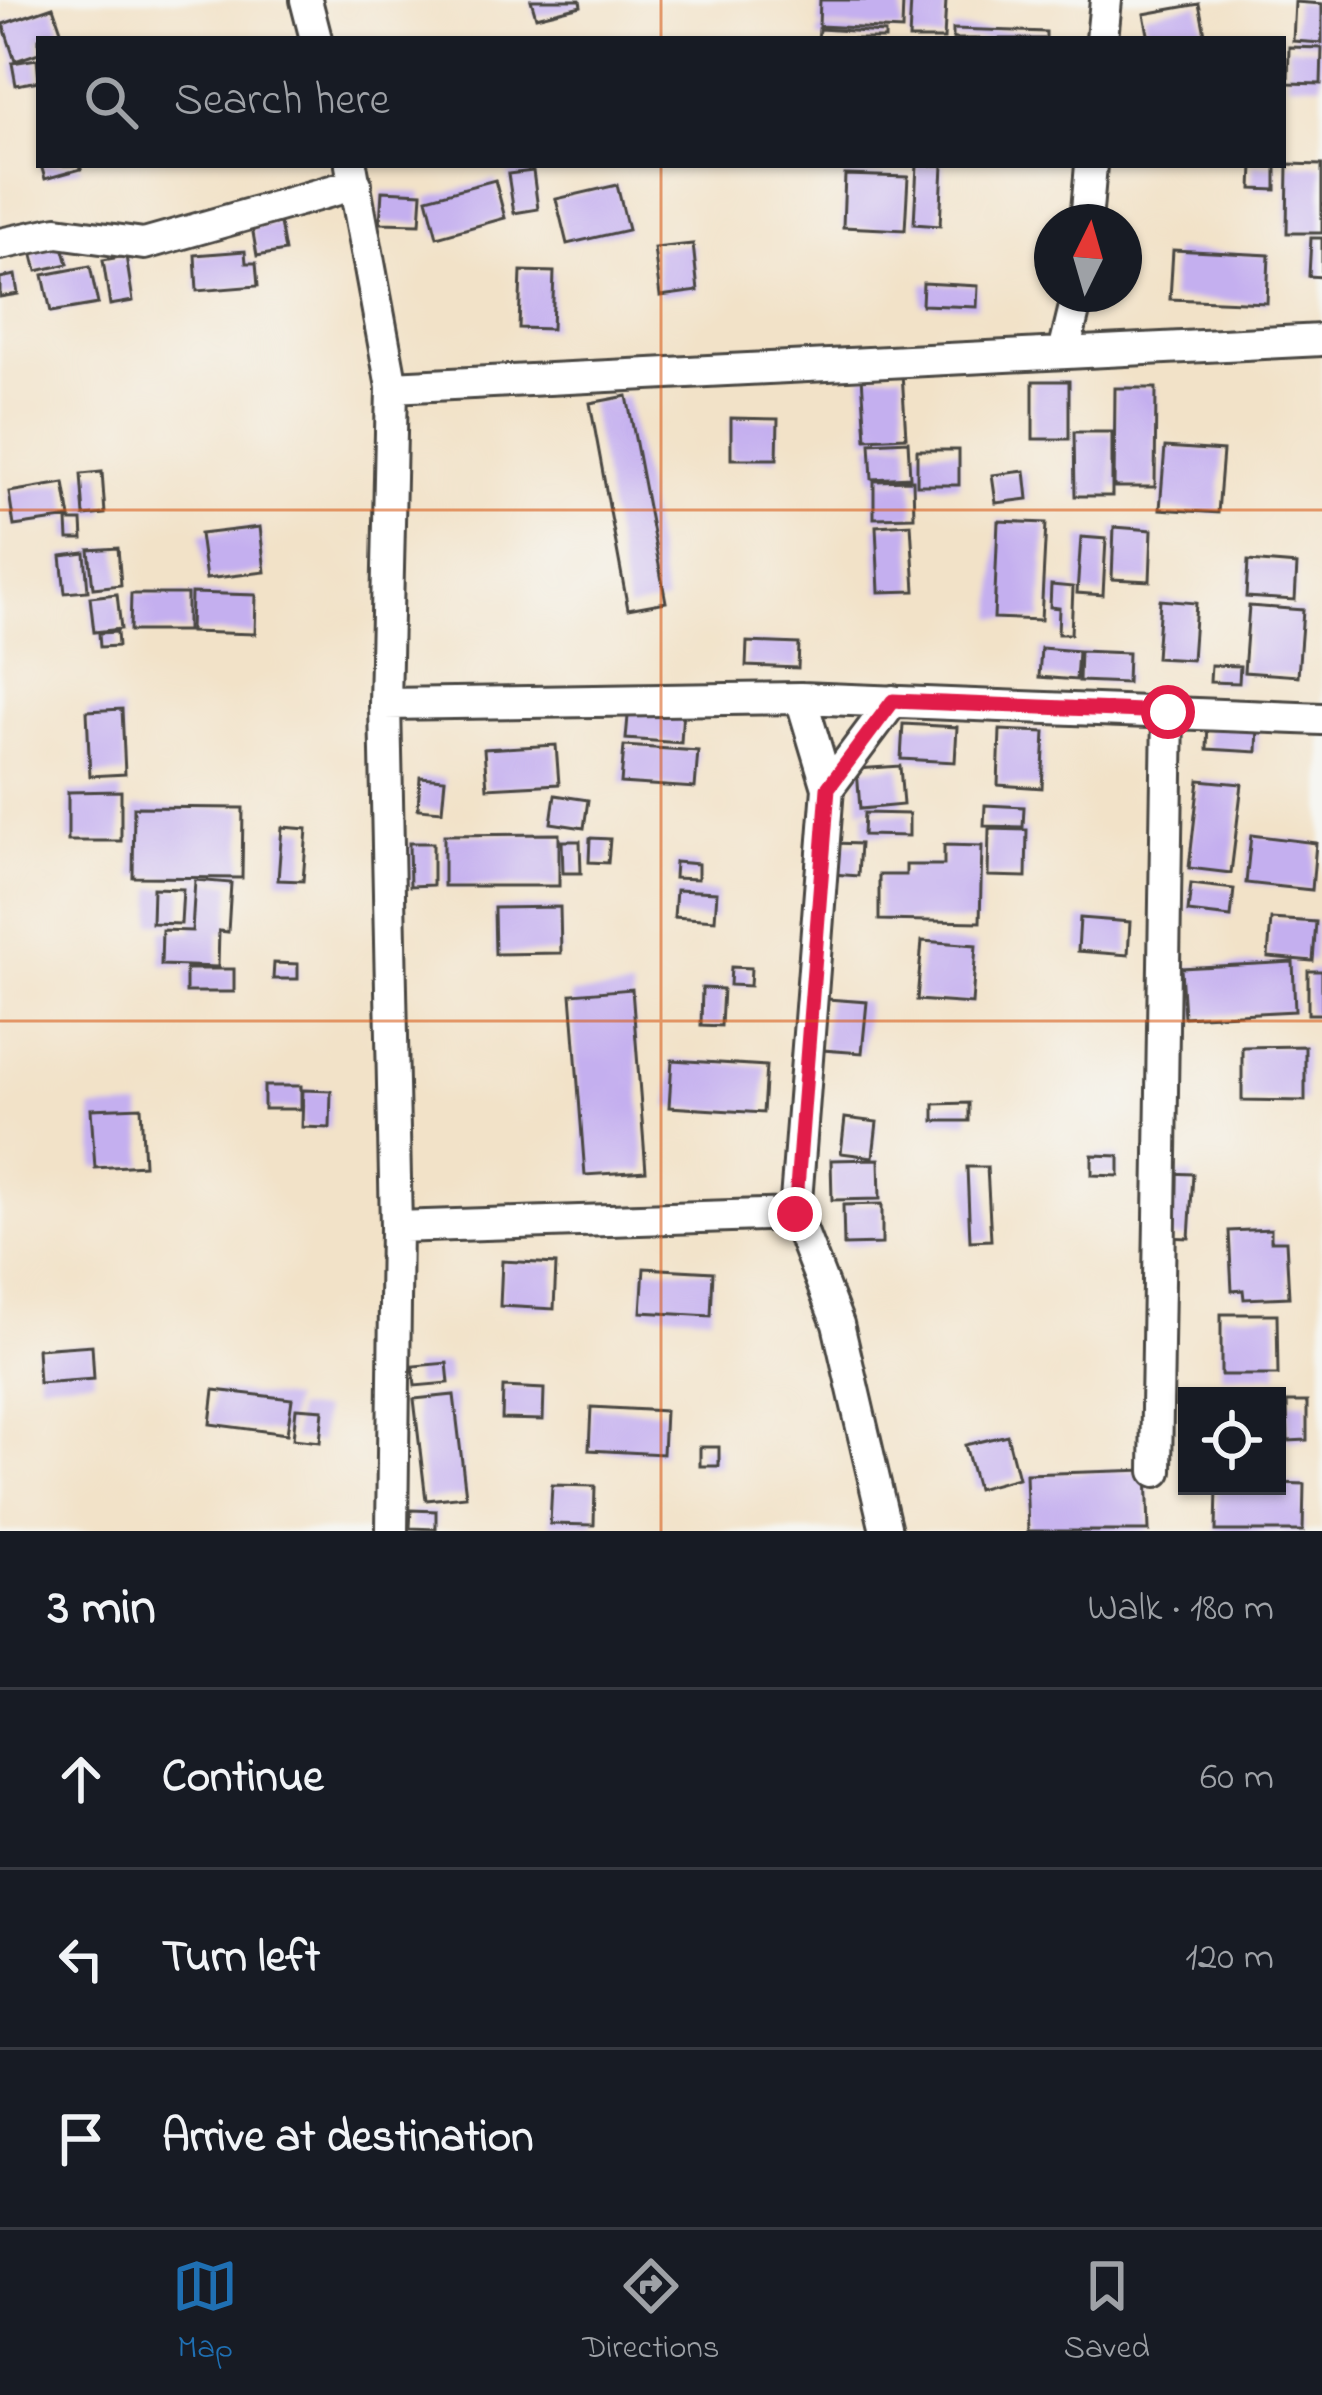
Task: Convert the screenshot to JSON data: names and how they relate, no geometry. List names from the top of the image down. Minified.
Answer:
{"north":"top","page":{"search":"Search here","heading":["3 min","Walk · 180 m"],"list":[["Continue","60 m"],["Turn left","120 m"],"Arrive at destination"],"nav":["Map","Directions","Saved"]}}
